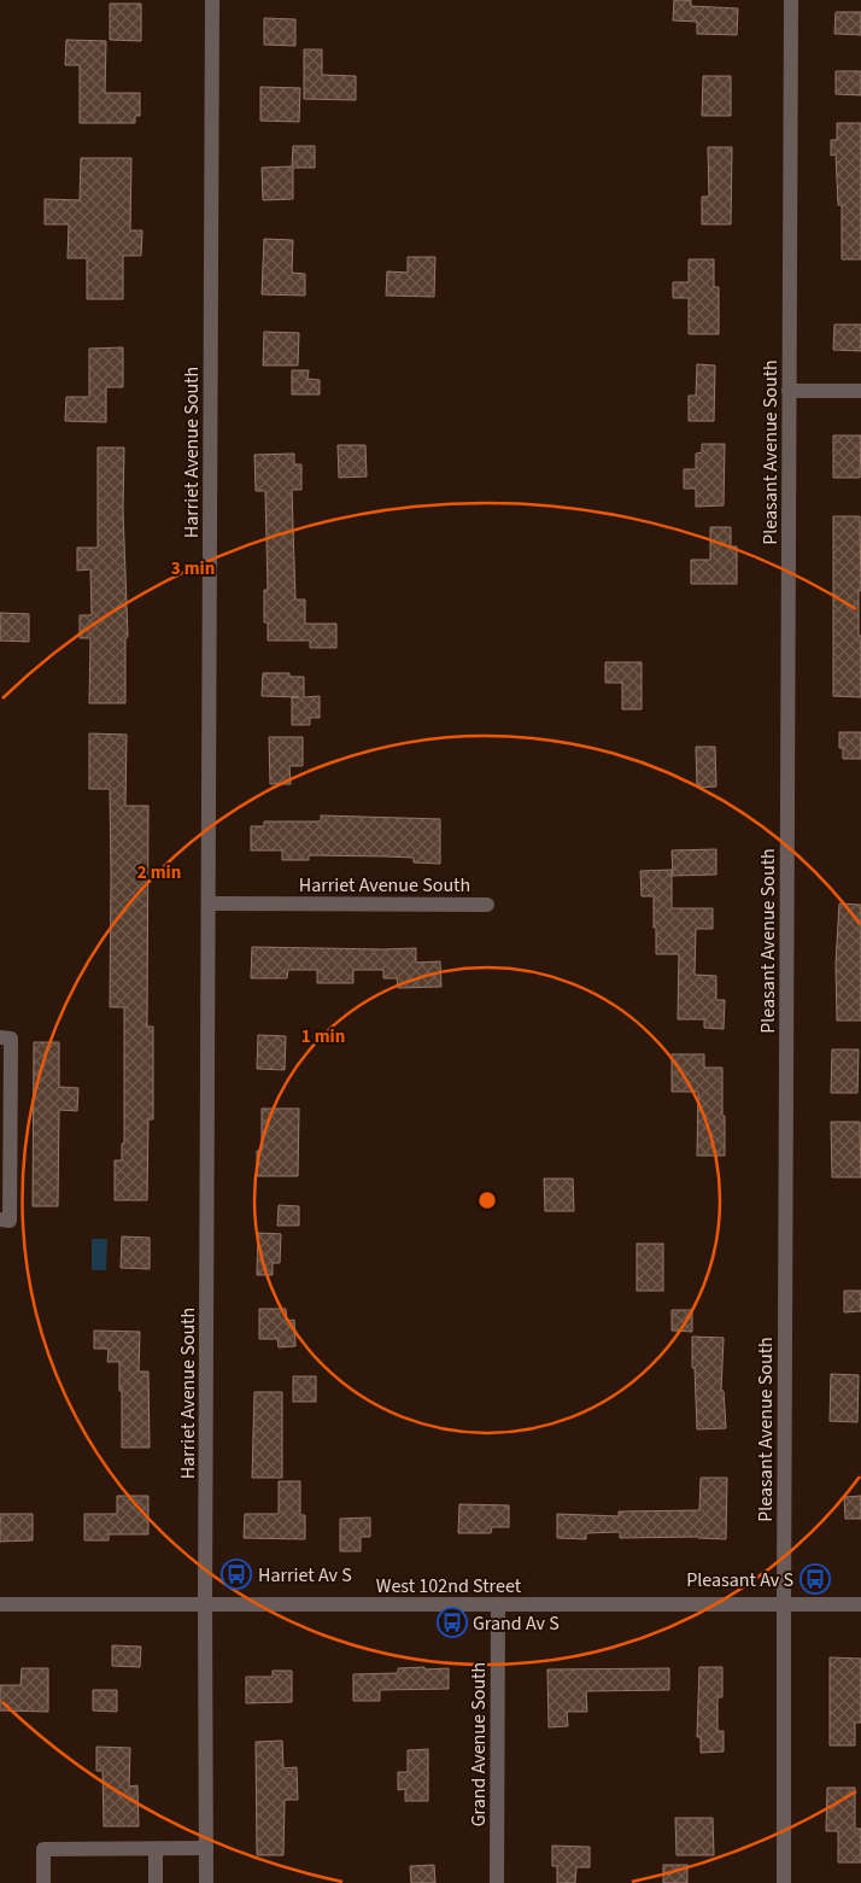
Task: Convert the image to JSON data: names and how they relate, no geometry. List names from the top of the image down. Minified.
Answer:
{"streets":{"street":["Harriet Avenue South","Pleasant Avenue South","West 102nd Street","Grand Avenue South"]},"crossings":[["Harriet Avenue South","West 102nd Street"],["Pleasant Avenue South","West 102nd Street"],["West 102nd Street","Grand Avenue South"]],"places":{"bus stop":["Harriet Av S","Pleasant Av S","Grand Av S"]},"rings":["3 min","2 min","1 min"]}
